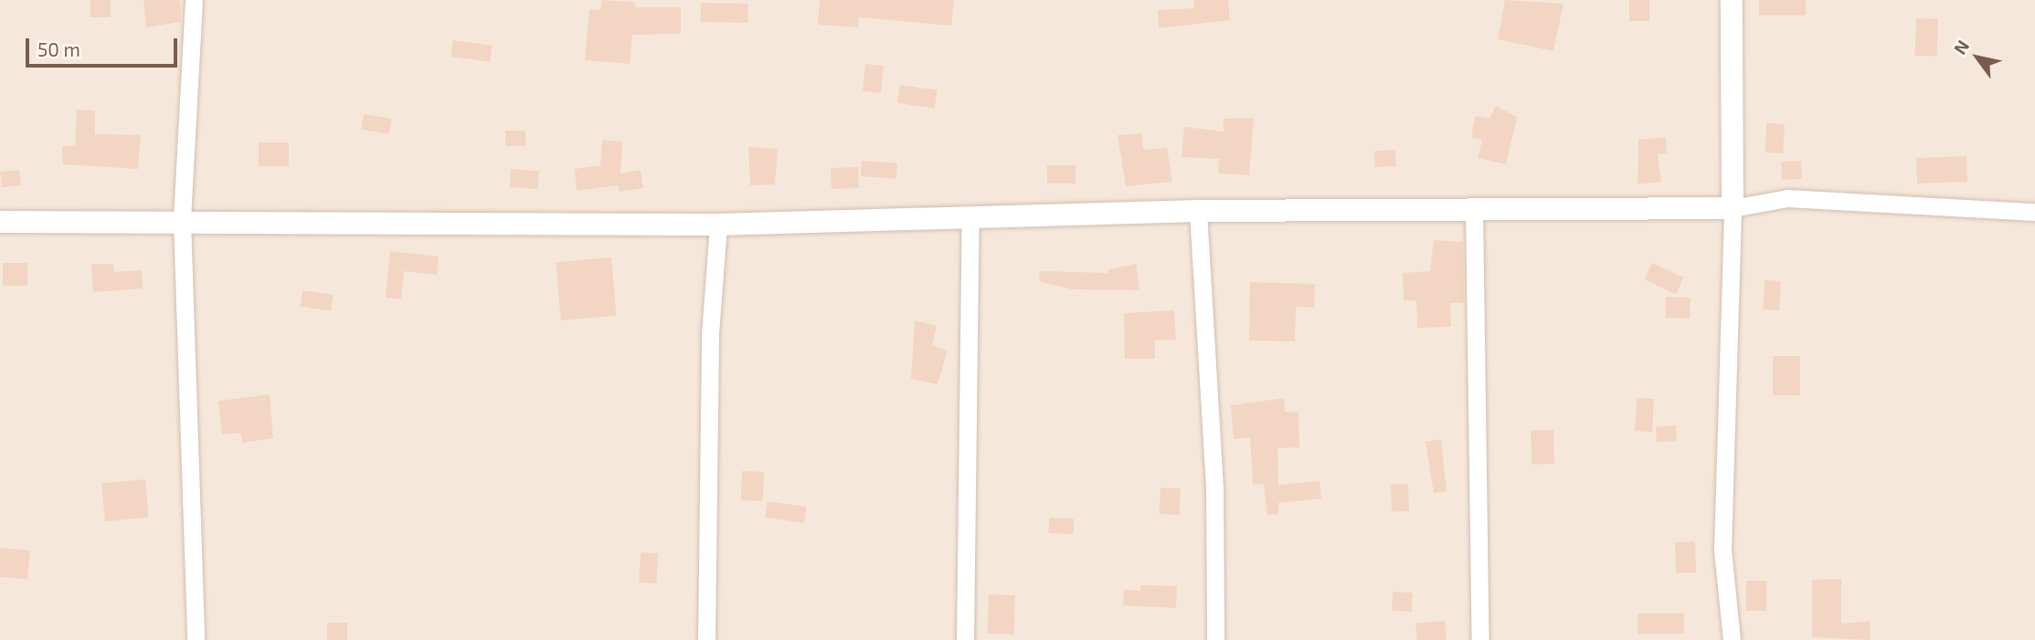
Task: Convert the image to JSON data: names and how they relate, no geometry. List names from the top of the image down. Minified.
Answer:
{"scale_bar":"50 m","north":"top left"}
